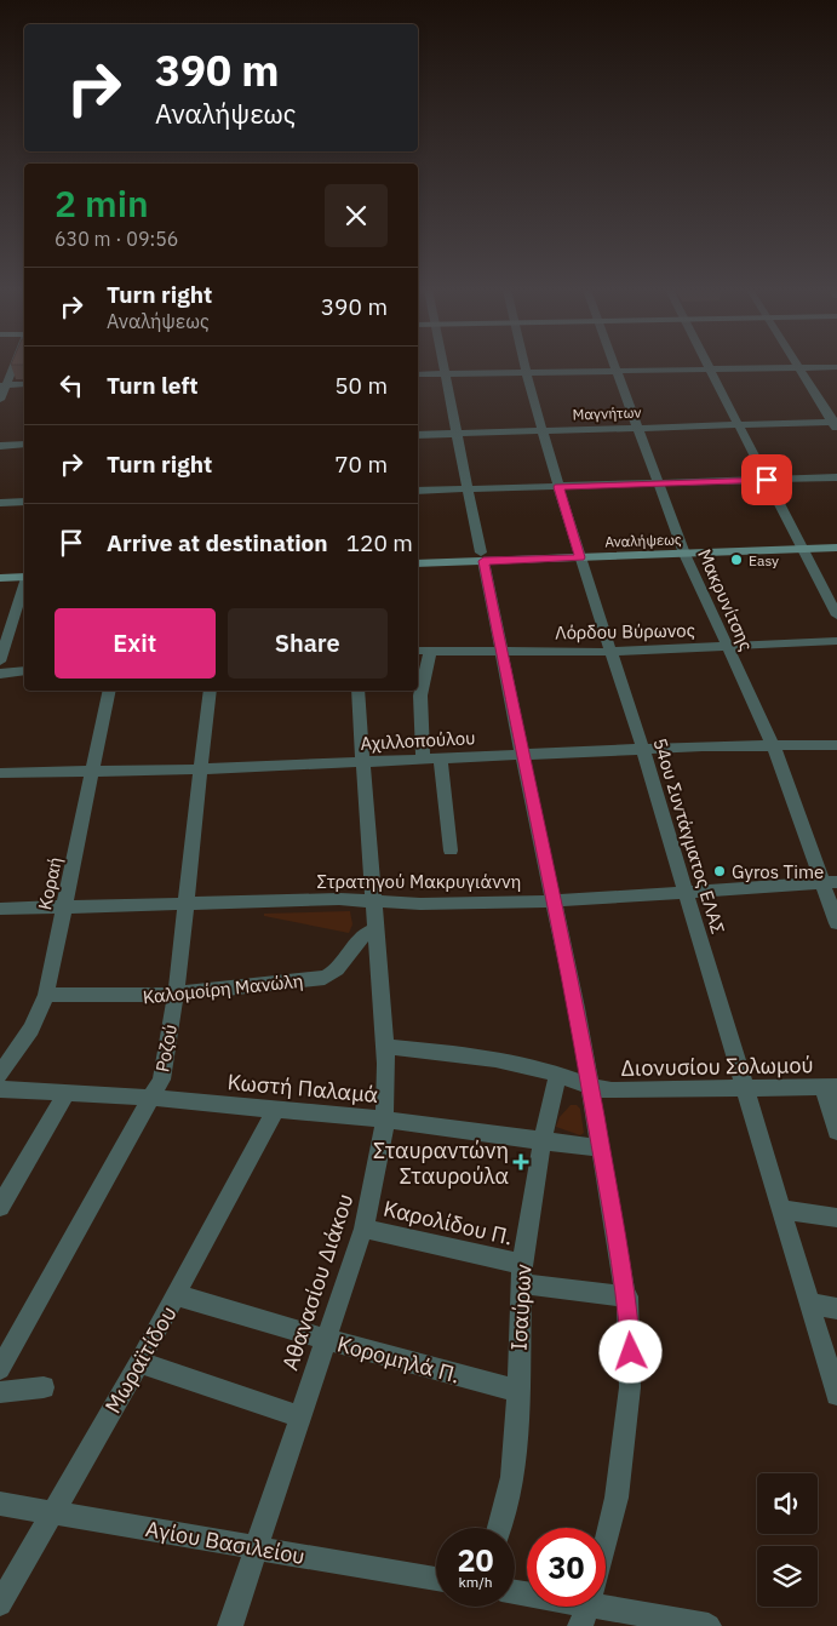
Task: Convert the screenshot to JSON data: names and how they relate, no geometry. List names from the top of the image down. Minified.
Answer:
{"streets":{"street":["Μαγνήτων","Αναλήψεως","Μακρυνίτσης","Λόρδου Βύρωνος","Αχιλλοπούλου","54ου Συντάγματος ΕΛΑΣ","Στρατηγού Μακρυγιάννη","Κοραή","Καλομοίρη Μανώλη","Ροζού","Διονυσίου Σολωμού","Κωστή Παλαμά","Καρολίδου Π.","Αθανασίου Διάκου","Ισαύρων","Μωραϊτίδου","Κορομηλά Π.","Αγίου Βασιλείου"]},"crossings":[["Μαγνήτων","Μακρυνίτσης"],["Μαγνήτων","54ου Συντάγματος ΕΛΑΣ"],["Αναλήψεως","Μακρυνίτσης"],["Αναλήψεως","54ου Συντάγματος ΕΛΑΣ"],["Μακρυνίτσης","Λόρδου Βύρωνος"],["Μακρυνίτσης","Αχιλλοπούλου"],["Μακρυνίτσης","Στρατηγού Μακρυγιάννη"],["Λόρδου Βύρωνος","54ου Συντάγματος ΕΛΑΣ"],["Αχιλλοπούλου","54ου Συντάγματος ΕΛΑΣ"],["Αχιλλοπούλου","Κοραή"],["Αχιλλοπούλου","Ροζού"],["Αχιλλοπούλου","Αθανασίου Διάκου"],["54ου Συντάγματος ΕΛΑΣ","Στρατηγού Μακρυγιάννη"],["54ου Συντάγματος ΕΛΑΣ","Διονυσίου Σολωμού"],["Στρατηγού Μακρυγιάννη","Κοραή"],["Στρατηγού Μακρυγιάννη","Ροζού"],["Στρατηγού Μακρυγιάννη","Αθανασίου Διάκου"],["Κοραή","Καλομοίρη Μανώλη"],["Καλομοίρη Μανώλη","Ροζού"],["Καλομοίρη Μανώλη","Αθανασίου Διάκου"],["Ροζού","Κωστή Παλαμά"],["Διονυσίου Σολωμού","Αθανασίου Διάκου"],["Διονυσίου Σολωμού","Ισαύρων"],["Κωστή Παλαμά","Αθανασίου Διάκου"],["Κωστή Παλαμά","Ισαύρων"],["Κωστή Παλαμά","Μωραϊτίδου"],["Καρολίδου Π.","Αθανασίου Διάκου"],["Καρολίδου Π.","Ισαύρων"],["Αθανασίου Διάκου","Κορομηλά Π."],["Αθανασίου Διάκου","Αγίου Βασιλείου"],["Ισαύρων","Κορομηλά Π."],["Μωραϊτίδου","Κορομηλά Π."],["Μωραϊτίδου","Αγίου Βασιλείου"]],"places":{"other":["Easy","Gyros Time"],"health":["Σταυραντώνη Σταυρούλα"]},"page":{"turn":["390 m","Αναλήψεως"],"heading":["2 min","630 m · 09:56"],"list":[{"name":"Turn right","note":"Αναλήψεως","value":"390 m"},{"name":"Turn left","value":"50 m"},{"name":"Turn right","value":"70 m"},{"name":"Arrive at destination","value":"120 m"}],"buttons":["Exit","Share"],"speed":"20 km/h","limit":"30"}}
